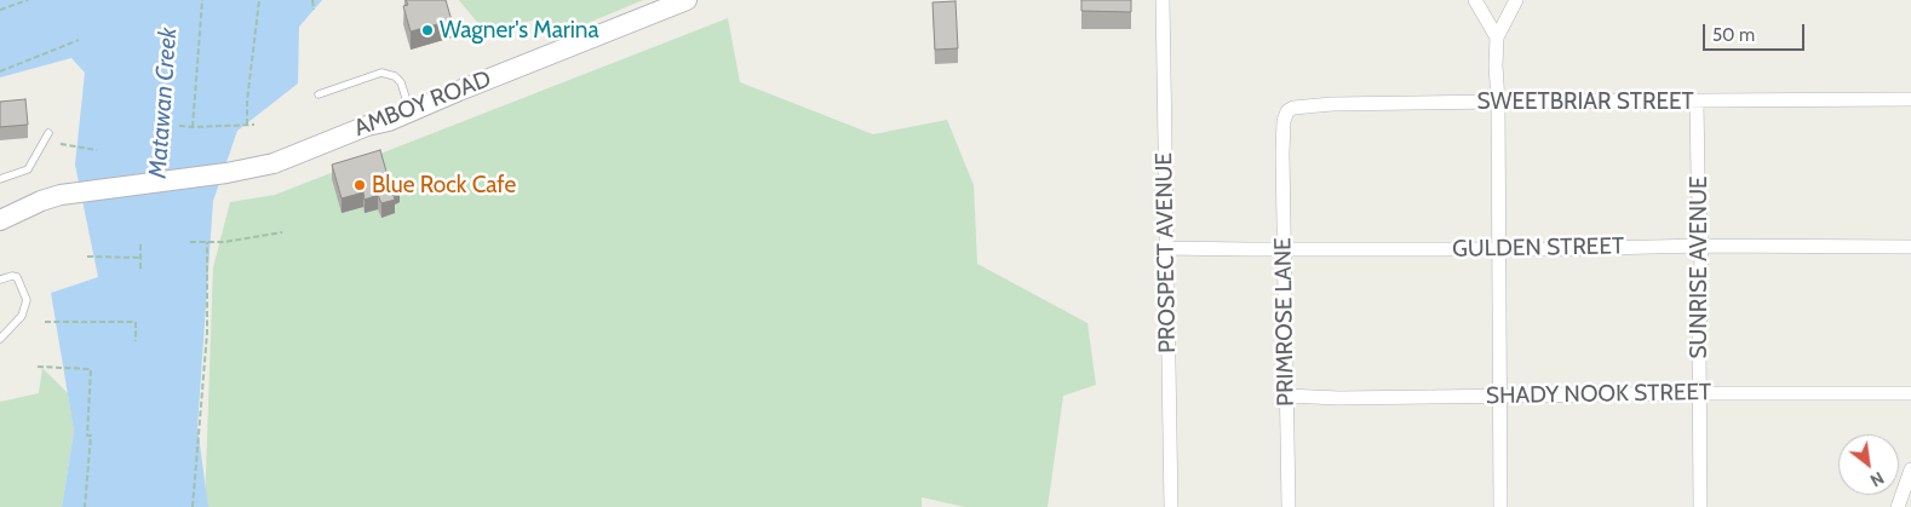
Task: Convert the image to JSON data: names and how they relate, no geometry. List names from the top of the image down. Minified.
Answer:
{"streets":{"main road":["AMBOY ROAD"],"street":["SWEETBRIAR STREET","GULDEN STREET","PROSPECT AVENUE","SUNRISE AVENUE","PRIMROSE LANE","SHADY NOOK STREET"]},"crossings":[["SWEETBRIAR STREET","SUNRISE AVENUE"],["SWEETBRIAR STREET","PRIMROSE LANE"],["GULDEN STREET","PROSPECT AVENUE"],["GULDEN STREET","SUNRISE AVENUE"],["GULDEN STREET","PRIMROSE LANE"],["SUNRISE AVENUE","SHADY NOOK STREET"],["PRIMROSE LANE","SHADY NOOK STREET"]],"water":["Matawan Creek"],"places":["Wagner's Marina","Blue Rock Cafe"],"scale_bar":"50 m","north":"bottom right"}
